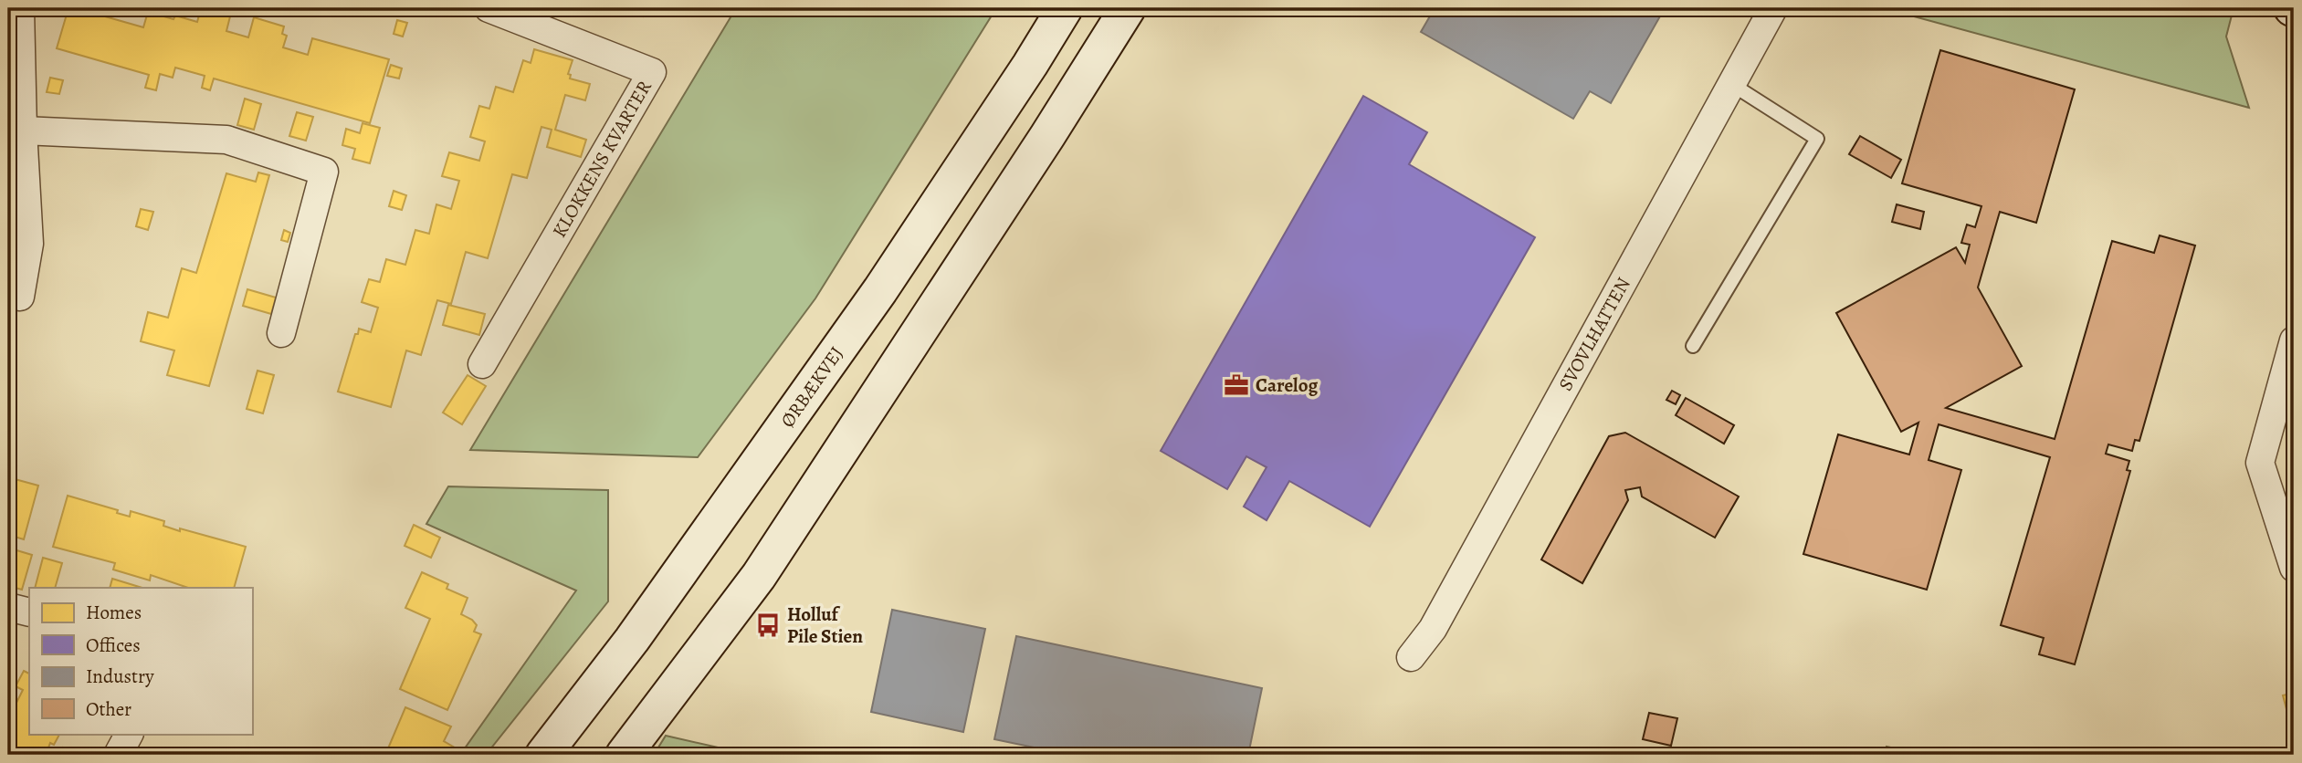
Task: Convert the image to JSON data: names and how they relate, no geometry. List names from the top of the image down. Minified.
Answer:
{"streets":{"main road":["ØRBÆKVEJ"],"street":["KLOKKENS KVARTER","SVOVLHATTEN"]},"places":{"office":["Carelog"],"bus stop":["Holluf Pile Stien"]},"legend":["Homes","Offices","Industry","Other"]}
